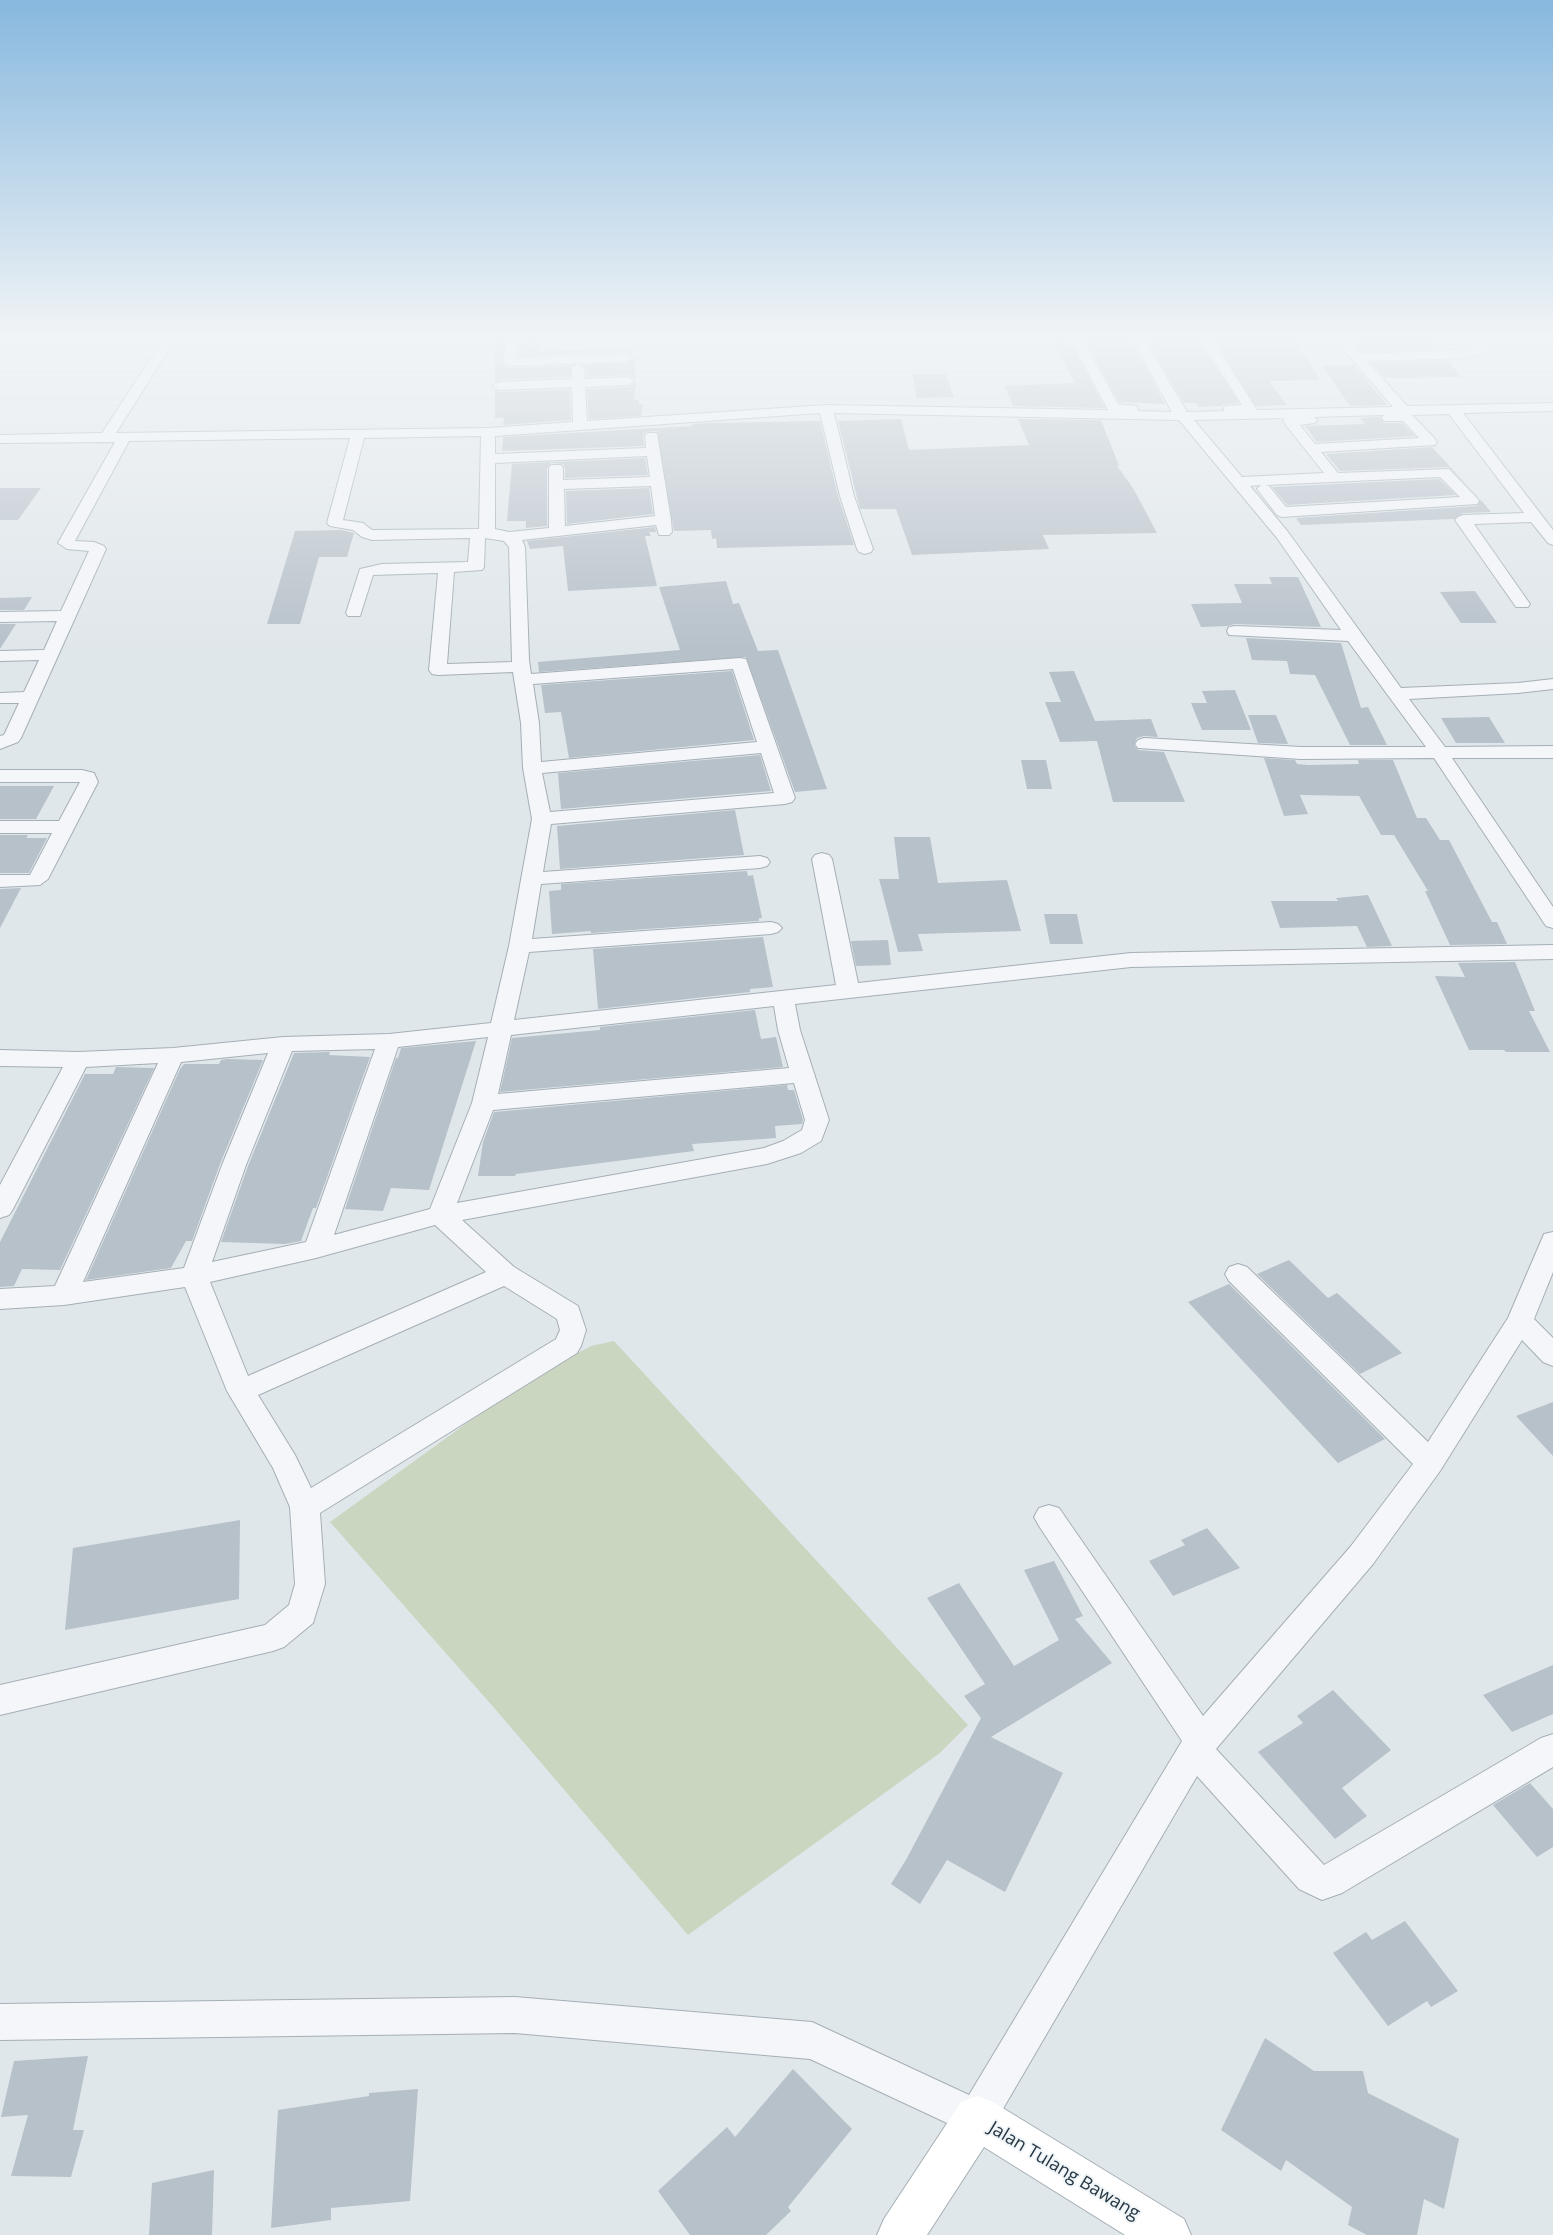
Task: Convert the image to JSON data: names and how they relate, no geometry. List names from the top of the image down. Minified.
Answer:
{"streets":{"street":["Jalan Tulang Bawang"]}}
